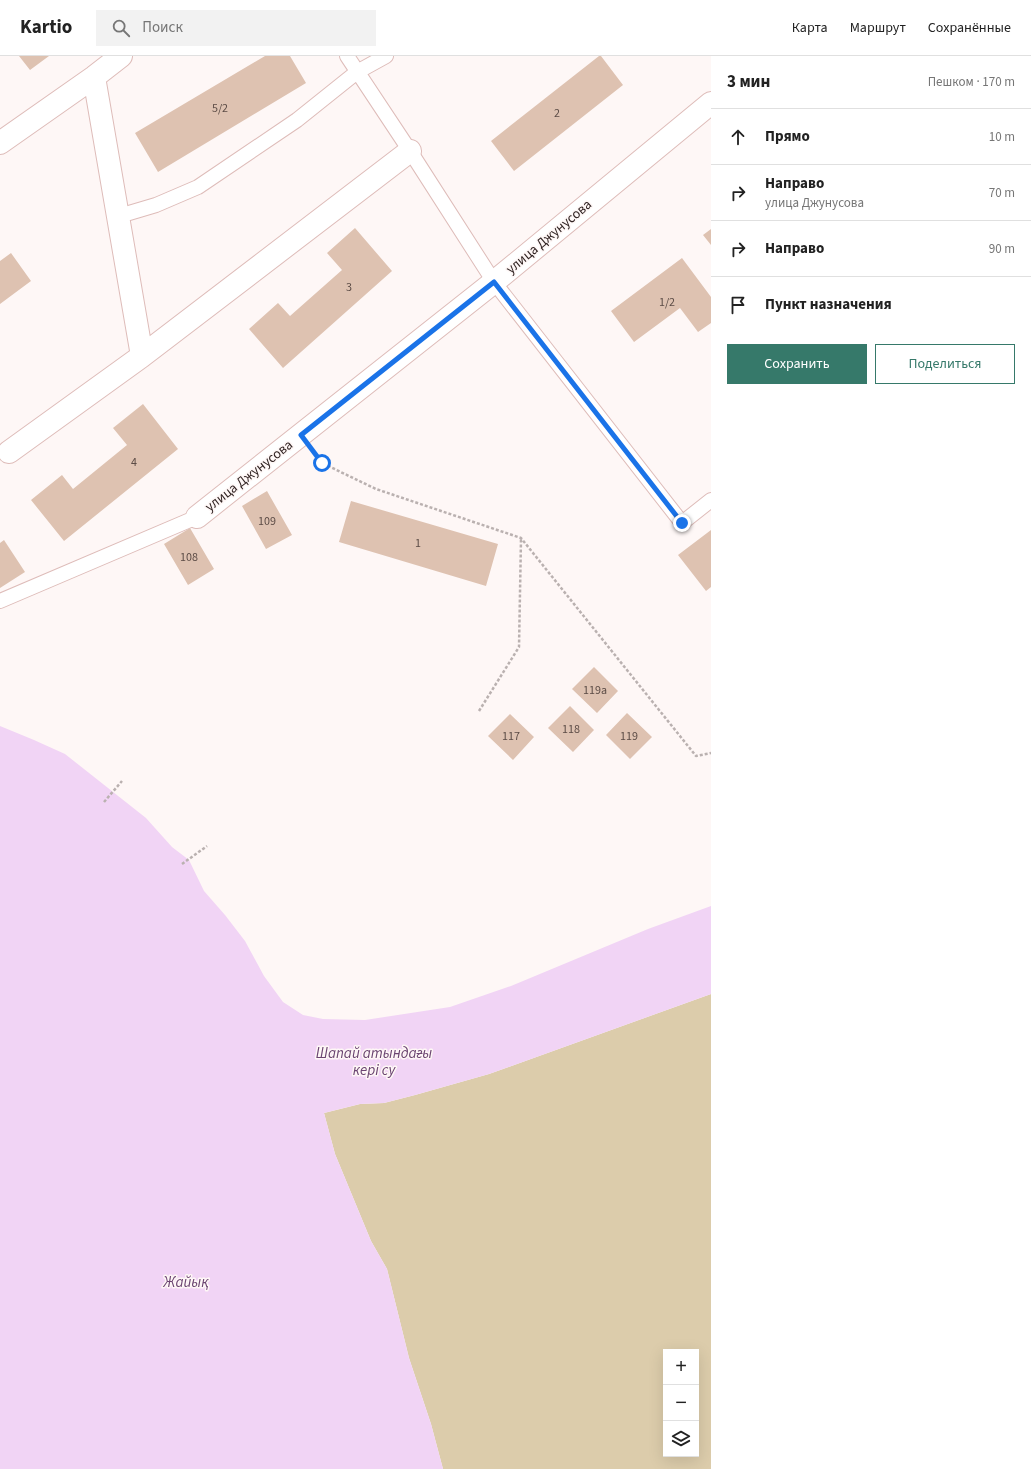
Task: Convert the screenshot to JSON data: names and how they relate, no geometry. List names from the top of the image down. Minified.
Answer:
{"streets":{"street":["улица Джунусова"]},"water":["Шапай атындағы кері су","Жайық"],"house_numbers":["5/2","2","3","1/2","4","109","1","108","119а","118","117","119"],"page":{"header":"Kartio","search":"Поиск","nav":["Карта","Маршрут","Сохранённые"],"heading":["3 мин","Пешком · 170 m"],"list":[["Прямо","10 m"],["Направо","улица Джунусова","70 m"],["Направо","90 m"],"Пункт назначения"],"buttons":["Сохранить","Поделиться"],"map_buttons":["+","−"]}}
